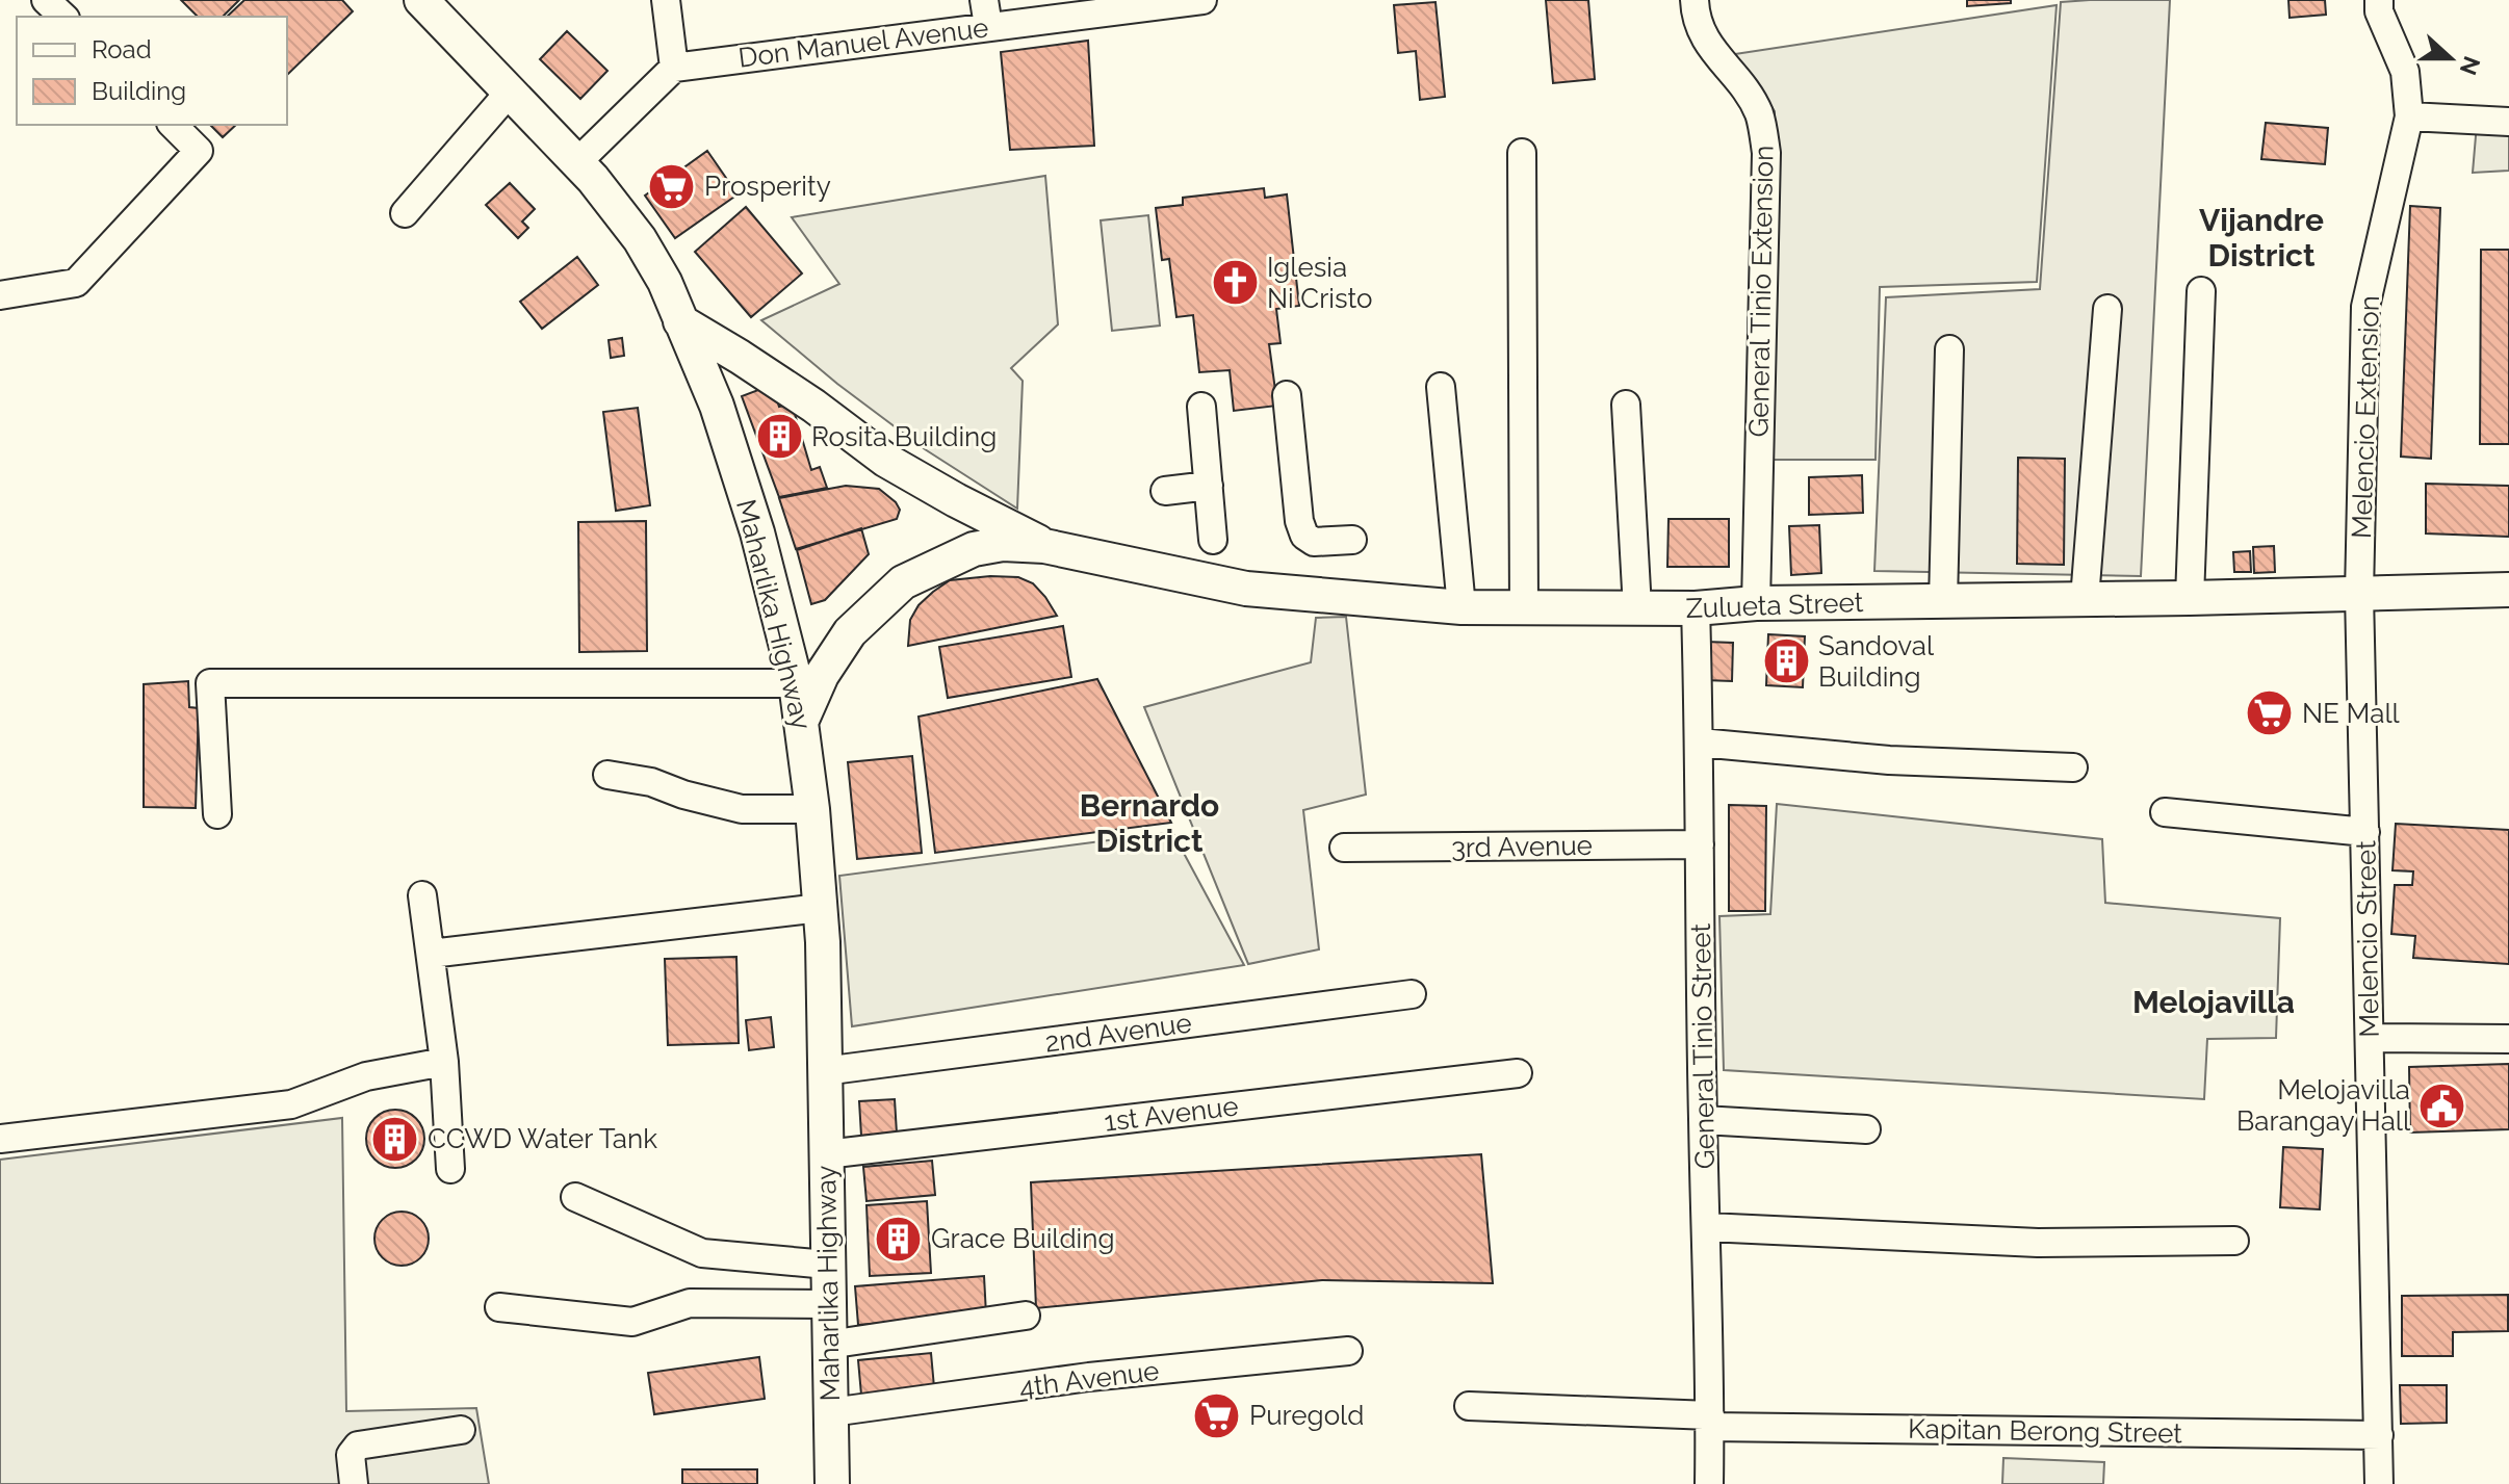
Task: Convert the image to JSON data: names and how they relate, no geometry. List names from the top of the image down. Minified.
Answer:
{"streets":{"main road":["Zulueta Street","Maharlika Highway"],"street":["Don Manuel Avenue","General Tinio Extension","Melencio Extension","3rd Avenue","Melencio Street","2nd Avenue","General Tinio Street","1st Avenue","4th Avenue","Kapitan Berong Street"]},"crossings":[["General Tinio Extension","Zulueta Street"],["Melencio Extension","Zulueta Street"],["Melencio Extension","Melencio Street"],["Zulueta Street","Maharlika Highway"],["Zulueta Street","Melencio Street"],["Zulueta Street","General Tinio Street"],["Maharlika Highway","2nd Avenue"],["Maharlika Highway","1st Avenue"],["Maharlika Highway","4th Avenue"],["3rd Avenue","General Tinio Street"],["Melencio Street","Kapitan Berong Street"],["General Tinio Street","Kapitan Berong Street"]],"districts":["Vijandre District","Bernardo District","Melojavilla"],"places":{"supermarket":["Prosperity","NE Mall","Puregold"],"church":["Iglesia Ni Cristo"],"building":["Rosita Building","Sandoval Building","CCWD Water Tank","Grace Building"],"public building":["Melojavilla Barangay Hall"]},"legend":["Road","Building"],"north":"right"}
